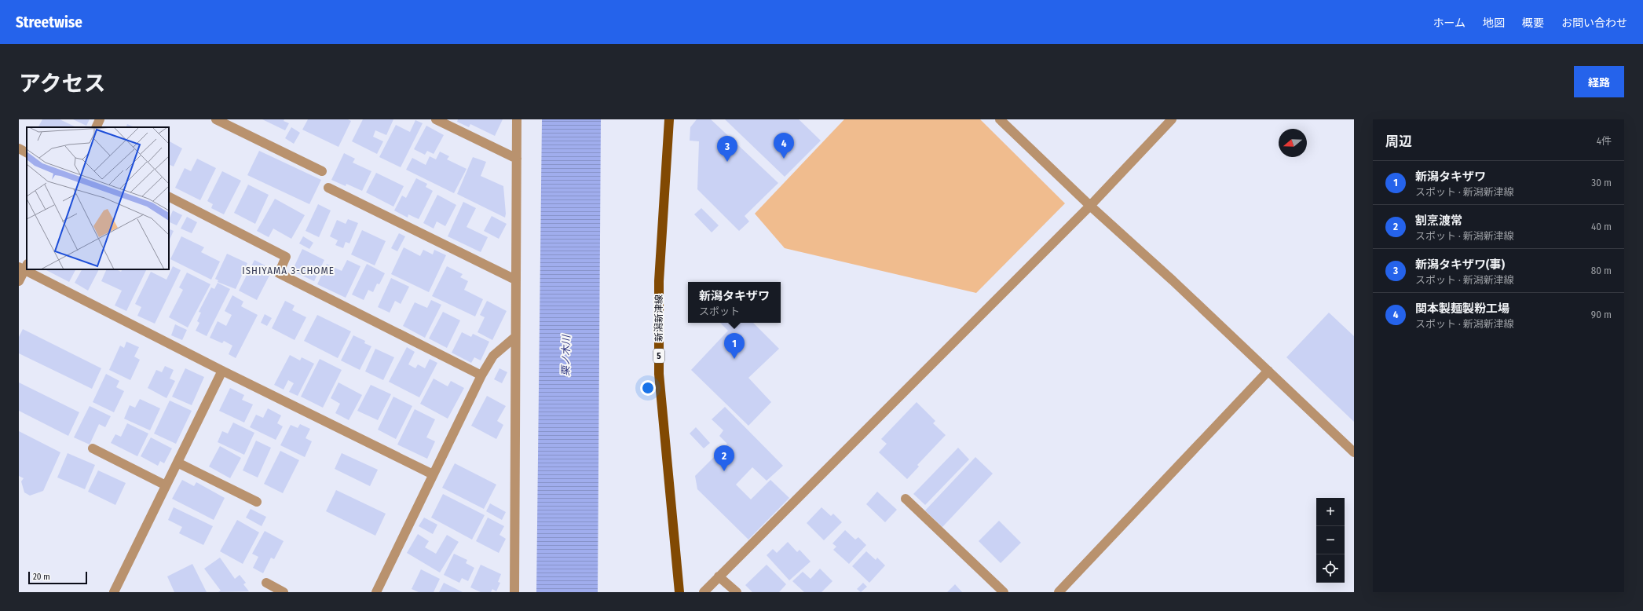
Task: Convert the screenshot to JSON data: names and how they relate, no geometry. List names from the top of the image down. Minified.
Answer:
{"streets":{"main road":["新潟新津線","5"]},"districts":["ISHIYAMA 3-CHOME"],"water":["栗ノ木川"],"scale_bar":"20 m","north":"left","page":{"header":"Streetwise","nav":["ホーム","地図","概要","お問い合わせ"],"title":"アクセス","buttons":"経路","heading":["周辺","4件"],"pins":["4","3","1","2"],"list":[{"mark":"1","name":"新潟タキザワ","note":"スポット · 新潟新津線","value":"30 m"},{"mark":"2","name":"割烹渡常","note":"スポット · 新潟新津線","value":"40 m"},{"mark":"3","name":"新潟タキザワ(事)","note":"スポット · 新潟新津線","value":"80 m"},{"mark":"4","name":"関本製麺製粉工場","note":"スポット · 新潟新津線","value":"90 m"}],"popup":["新潟タキザワ","スポット"],"map_buttons":["+","−"],"scale":"20 m"}}
